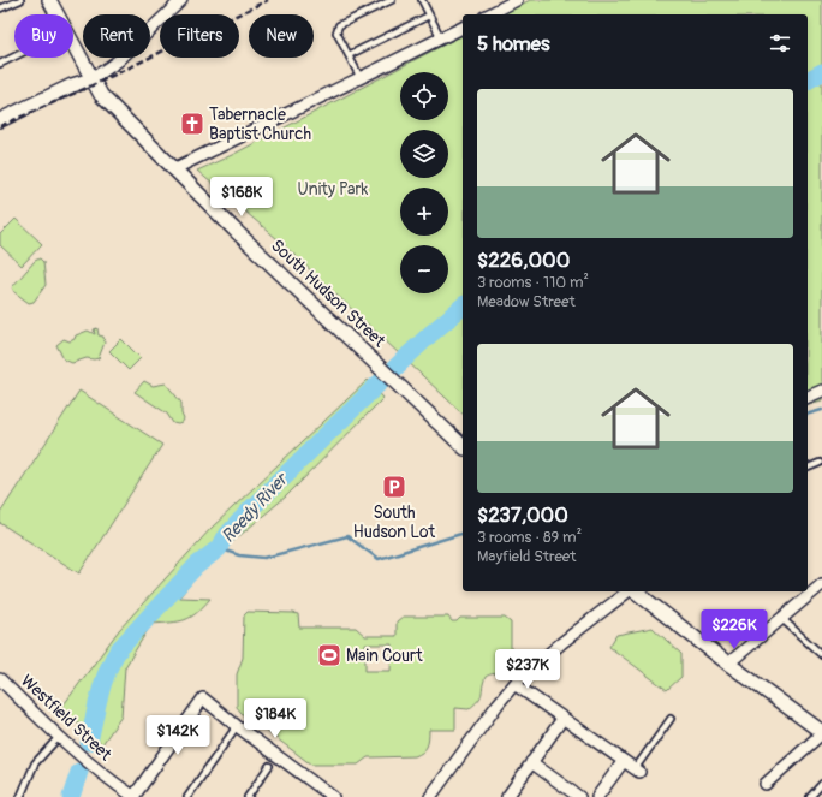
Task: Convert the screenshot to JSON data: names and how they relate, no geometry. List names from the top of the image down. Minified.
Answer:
{"streets":{"street":["South Hudson Street","Westfield Street"]},"water":["Reedy River"],"parks":["Unity Park"],"places":{"church":["Tabernacle Baptist Church"],"parking":["South Hudson Lot"],"sports":["Main Court"]},"page":{"chip":["Buy","Rent","Filters","New"],"heading":"5 homes","map_buttons":["+","−"],"list":[{"name":"$226,000","note":"3 rooms · 110 m² · Meadow Street"},{"name":"$237,000","note":"3 rooms · 89 m² · Mayfield Street"}],"price":["$168K","$226K","$237K","$184K","$142K"]}}
